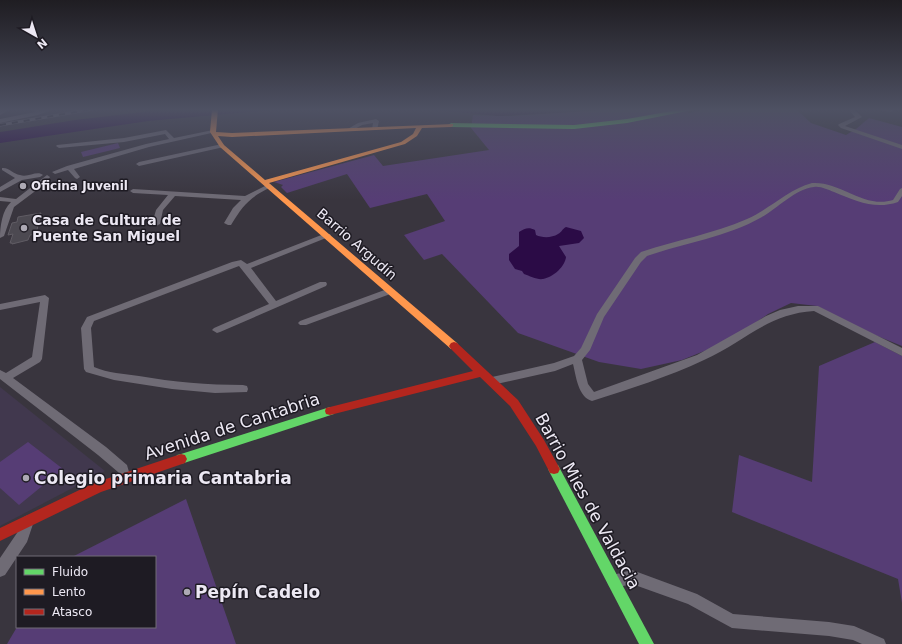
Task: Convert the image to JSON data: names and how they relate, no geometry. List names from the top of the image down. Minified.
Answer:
{"streets":{"street":["Barrio Argudín","Avenida de Cantabria","Barrio Mies de Valdacia"]},"crossings":[["Barrio Argudín","Avenida de Cantabria"],["Barrio Argudín","Barrio Mies de Valdacia"]],"places":["Oficina Juvenil","Casa de Cultura de Puente San Miguel","Colegio primaria Cantabria","Pepín Cadelo"],"legend":["Fluido","Lento","Atasco"],"north":"bottom right"}
